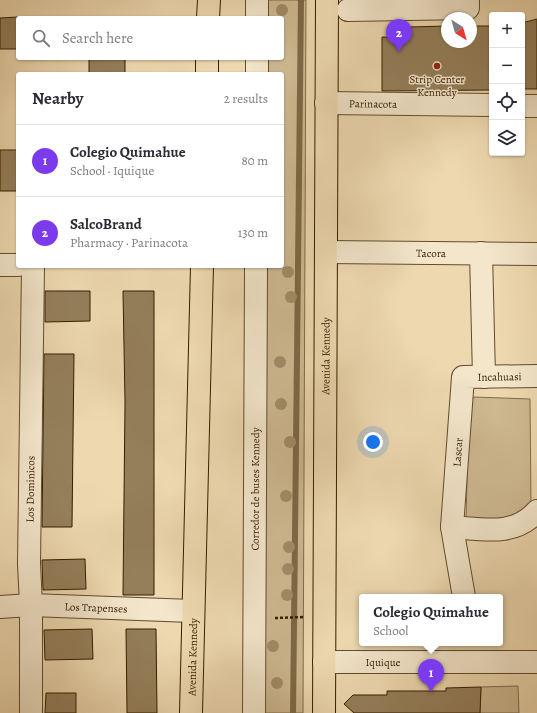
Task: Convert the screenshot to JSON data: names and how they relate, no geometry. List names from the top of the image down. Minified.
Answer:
{"streets":{"main road":["Avenida Kennedy"],"street":["Parinacota","Tacora","Incahuasi","Lascar","Los Dominicos","Corredor de buses Kennedy","Los Trapenses","Iquique"]},"crossings":[["Parinacota","Avenida Kennedy"],["Tacora","Avenida Kennedy"],["Avenida Kennedy","Los Trapenses"],["Avenida Kennedy","Iquique"],["Incahuasi","Lascar"],["Los Dominicos","Los Trapenses"]],"places":["Strip Center Kennedy"],"north":"bottom right","page":{"map_buttons":["+","−"],"search":"Search here","pins":["2","1"],"heading":["Nearby","2 results"],"list":[{"mark":"1","name":"Colegio Quimahue","note":"School · Iquique","value":"80 m"},{"mark":"2","name":"SalcoBrand","note":"Pharmacy · Parinacota","value":"130 m"}],"popup":["Colegio Quimahue","School"]}}
